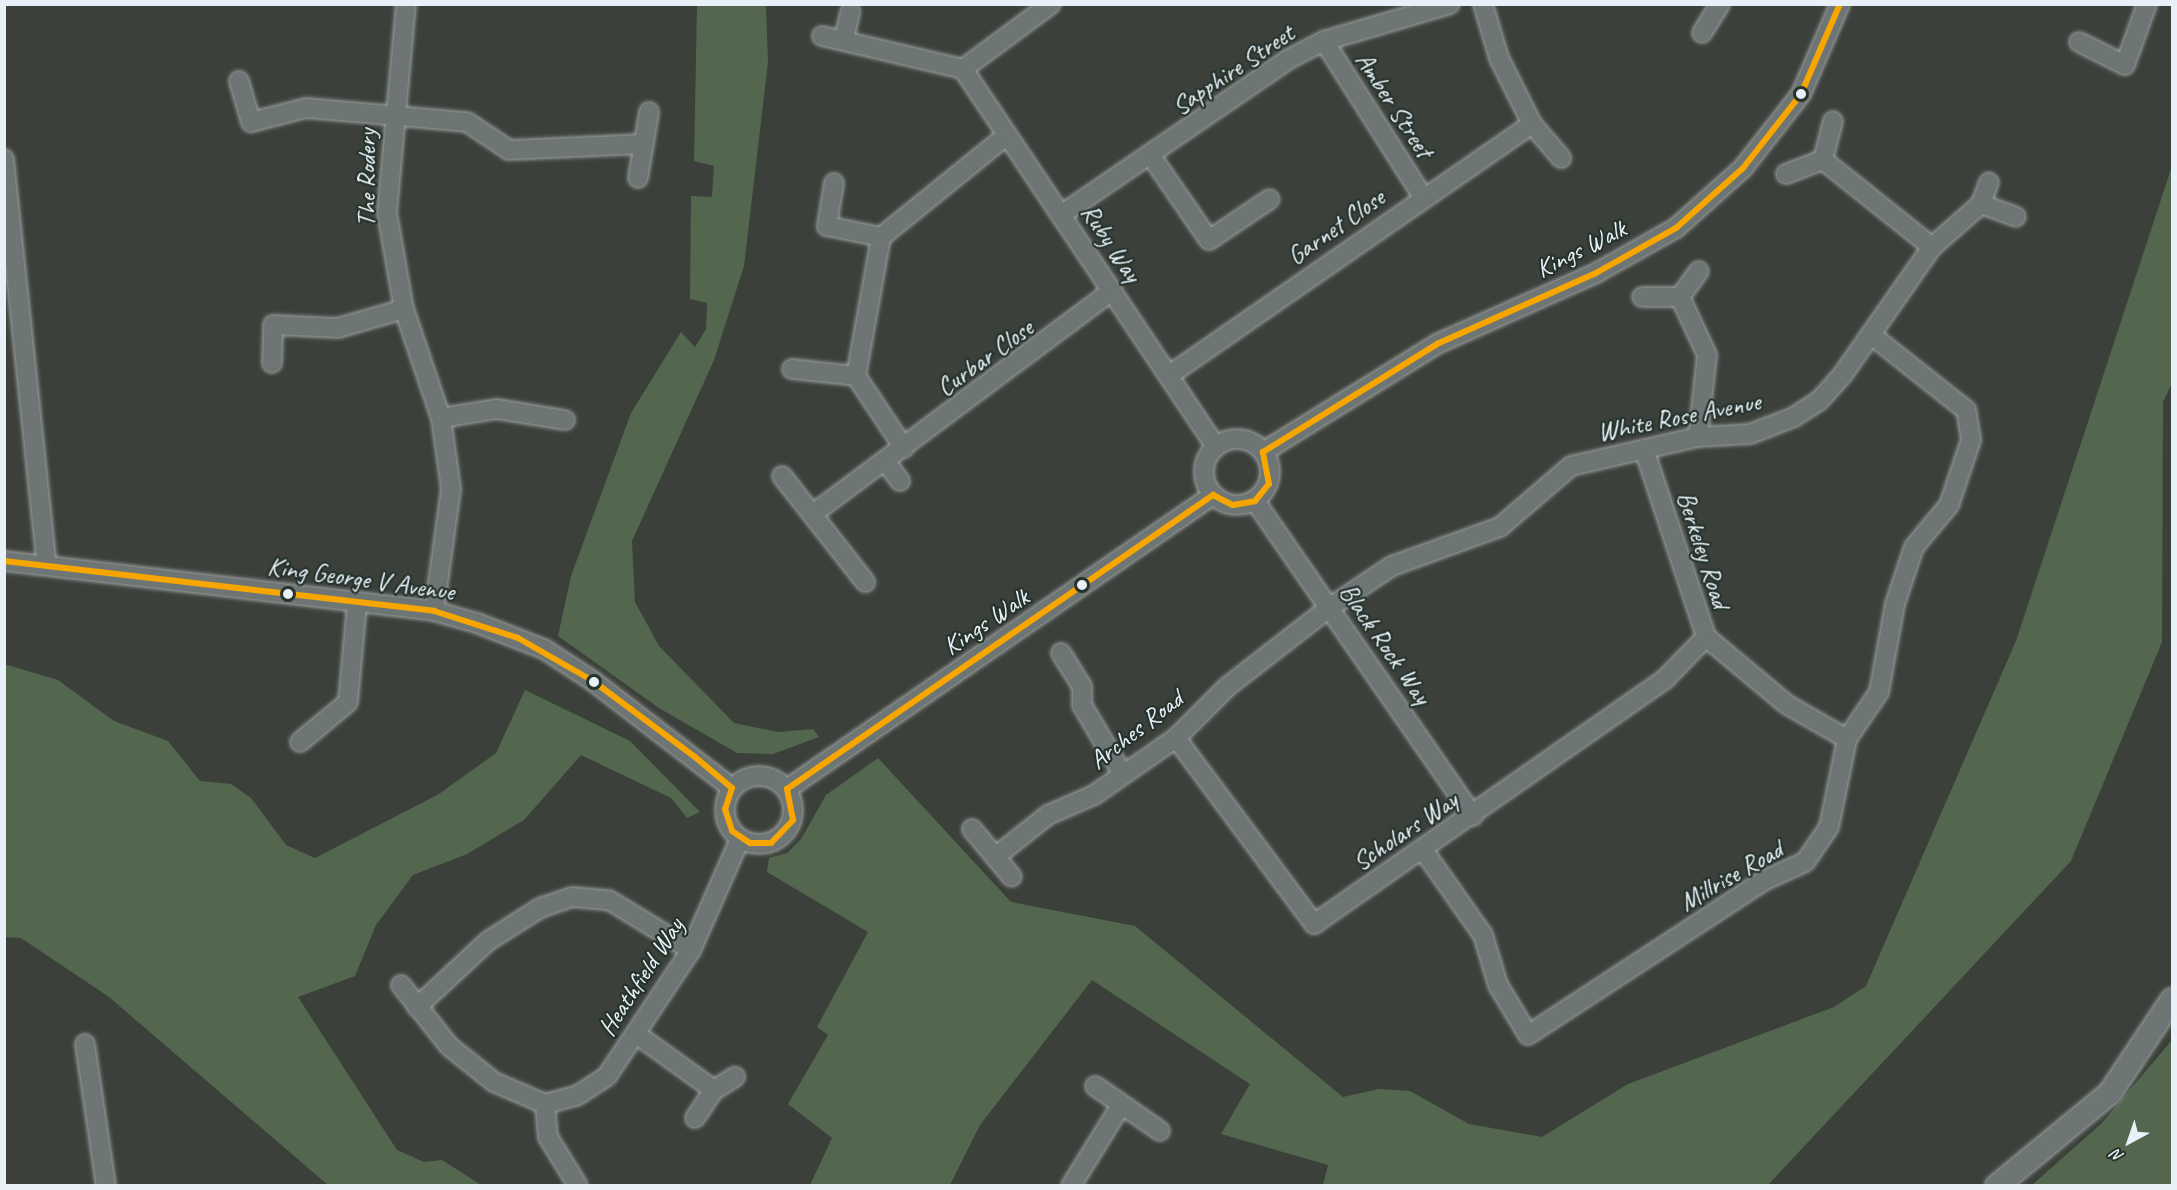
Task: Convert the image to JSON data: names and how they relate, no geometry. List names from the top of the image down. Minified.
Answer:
{"streets":{"street":["Sapphire Street","Amber Street","The Rodery","Garnet Close","Ruby Way","Kings Walk","Curbar Close","White Rose Avenue","Berkeley Road","King George V Avenue","Black Rock Way","Arches Road","Scholars Way","Millrise Road","Heathfield Way"]},"crossings":[["Sapphire Street","Amber Street"],["Sapphire Street","Ruby Way"],["Amber Street","Garnet Close"],["The Rodery","King George V Avenue"],["Garnet Close","Ruby Way"],["Ruby Way","Kings Walk"],["Ruby Way","Curbar Close"],["Ruby Way","Black Rock Way"],["Kings Walk","King George V Avenue"],["Kings Walk","Black Rock Way"],["Kings Walk","Heathfield Way"],["White Rose Avenue","Berkeley Road"],["White Rose Avenue","Black Rock Way"],["White Rose Avenue","Arches Road"],["White Rose Avenue","Millrise Road"],["Berkeley Road","Scholars Way"],["Berkeley Road","Millrise Road"],["King George V Avenue","Heathfield Way"],["Black Rock Way","Arches Road"],["Black Rock Way","Scholars Way"],["Arches Road","Scholars Way"],["Scholars Way","Millrise Road"]],"north":"bottom left"}
